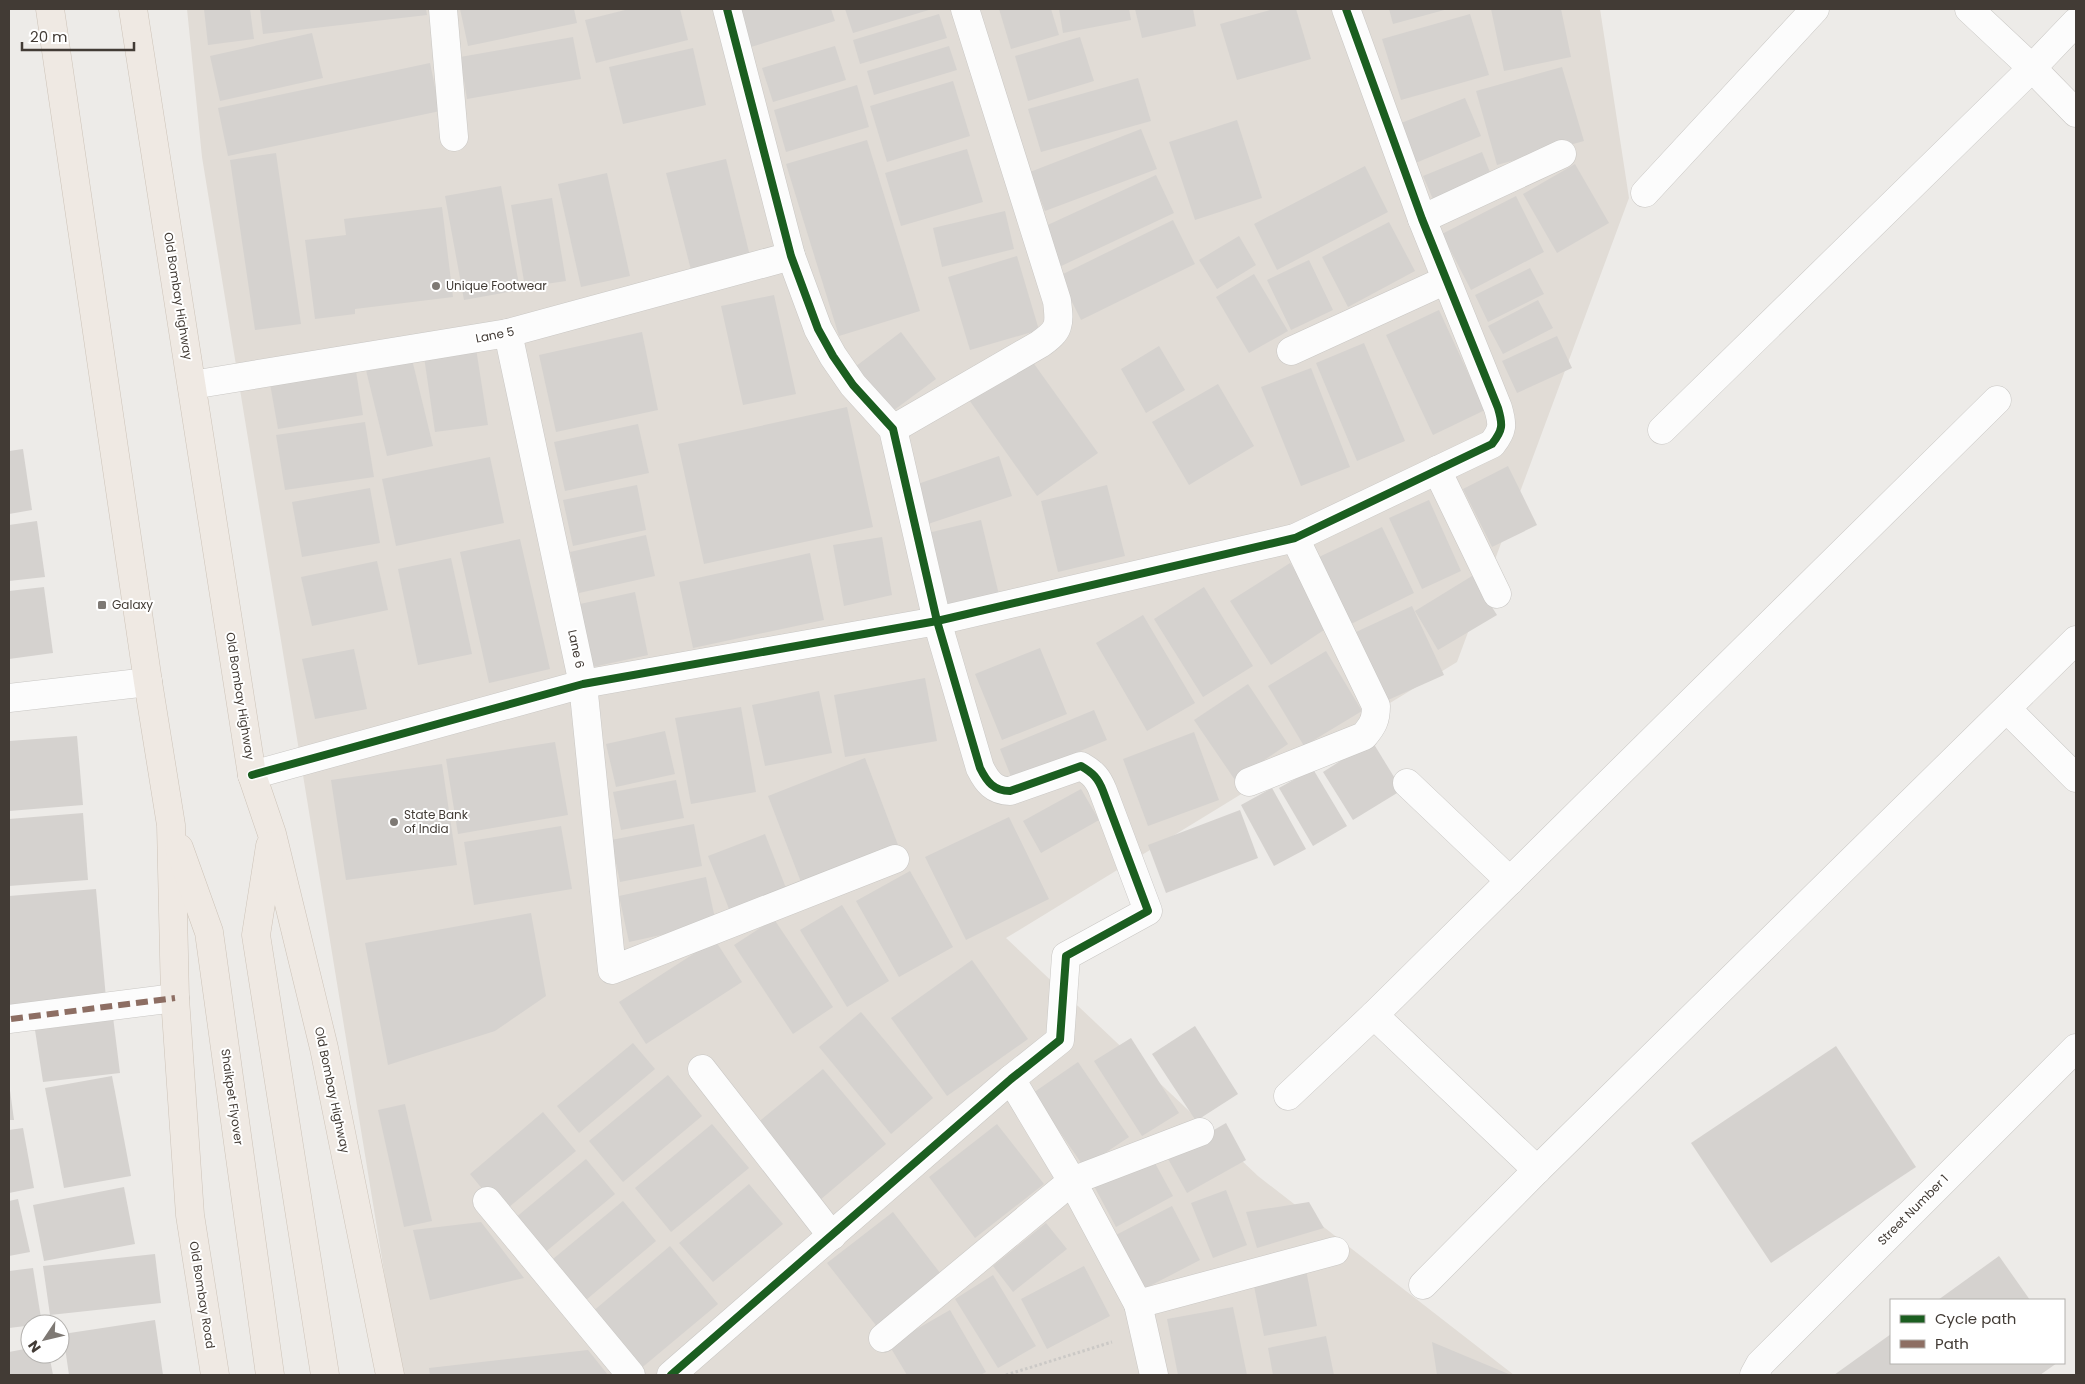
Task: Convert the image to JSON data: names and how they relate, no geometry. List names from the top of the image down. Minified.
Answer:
{"streets":{"main road":["Old Bombay Highway","Shaikpet Flyover","Old Bombay Road"],"street":["Lane 5","Lane 6","Street Number 1"]},"crossings":[["Old Bombay Highway","Lane 5"],["Lane 5","Lane 6"]],"places":{"other":["Unique Footwear","State Bank of India"],"transit":["Galaxy"]},"legend":["Cycle path","Path"],"scale_bar":"20 m","north":"bottom left"}
